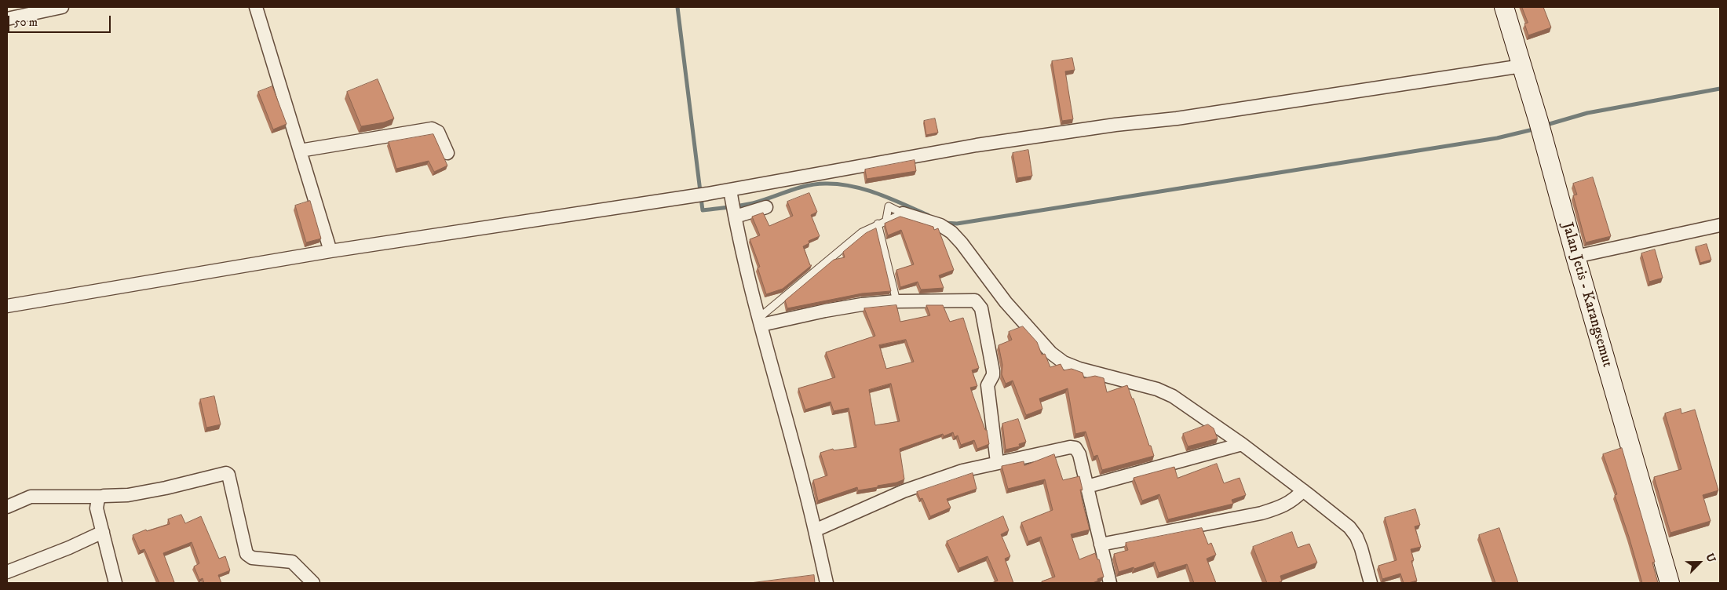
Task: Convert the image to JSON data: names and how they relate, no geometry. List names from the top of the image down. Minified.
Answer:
{"streets":{"main road":["Jalan Jetis - Karangsemut"]},"scale_bar":"50 m","north":"top right"}
